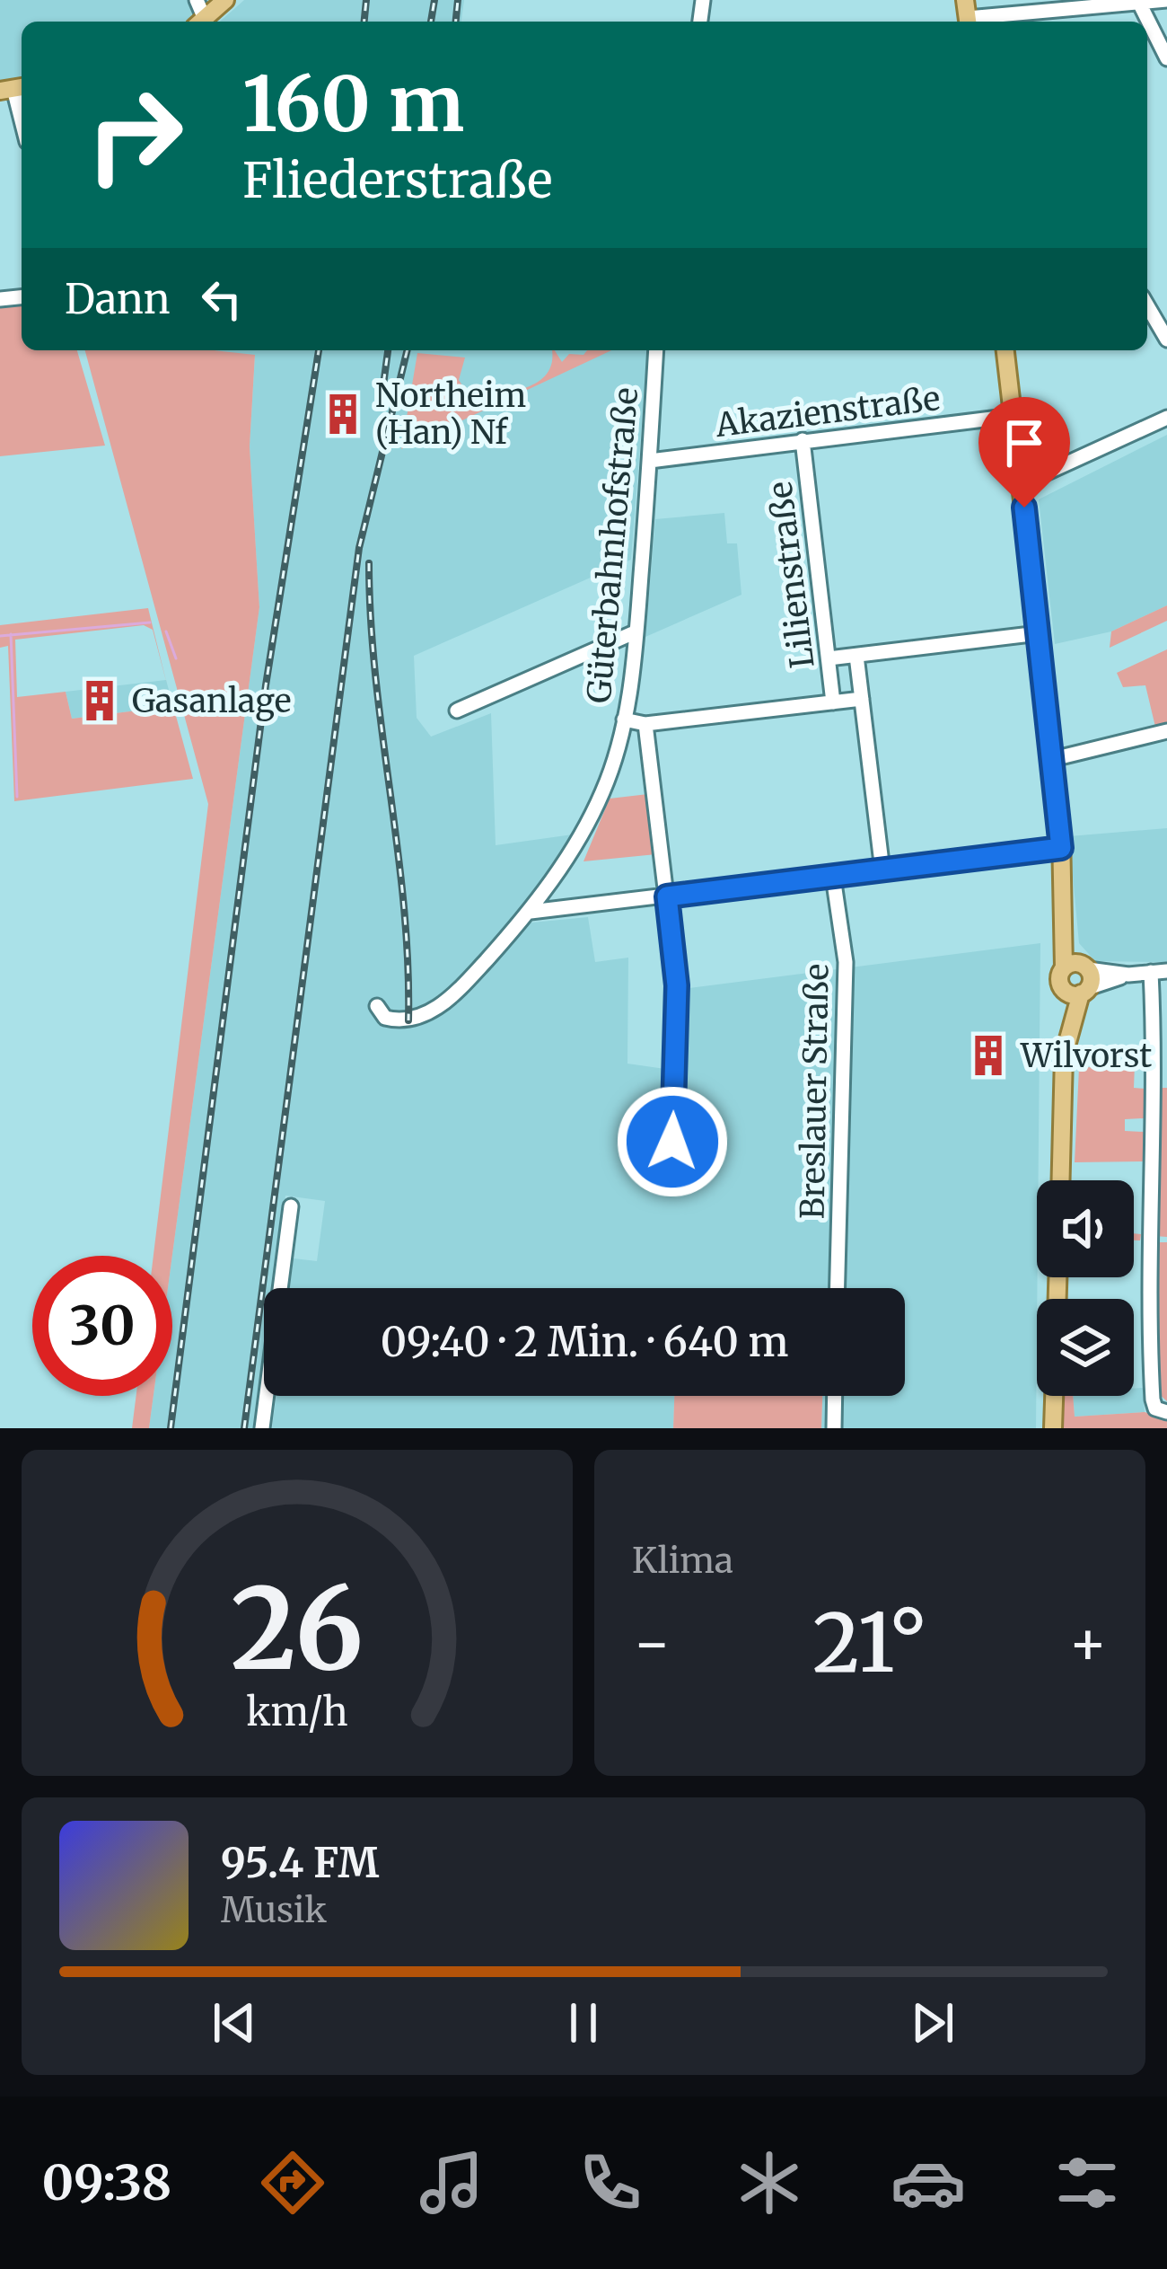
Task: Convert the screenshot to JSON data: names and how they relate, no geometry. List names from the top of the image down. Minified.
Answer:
{"streets":{"street":["Akazienstraße","Güterbahnhofstraße","Lilienstraße","Breslauer Straße"]},"crossings":[["Akazienstraße","Güterbahnhofstraße"],["Akazienstraße","Lilienstraße"]],"places":{"building":["Northeim (Han) Nf","Gasanlage","Wilvorst"]},"page":{"turn":["160 m","Fliederstraße"],"then":"Dann","limit":"30","trip":"09:40 · 2 Min. · 640 m","tile":"Klima","heat":["−","21°","+"],"song":["95.4 FM","Musik"],"tabs":"09:38","gauge":["26","km/h"]}}
